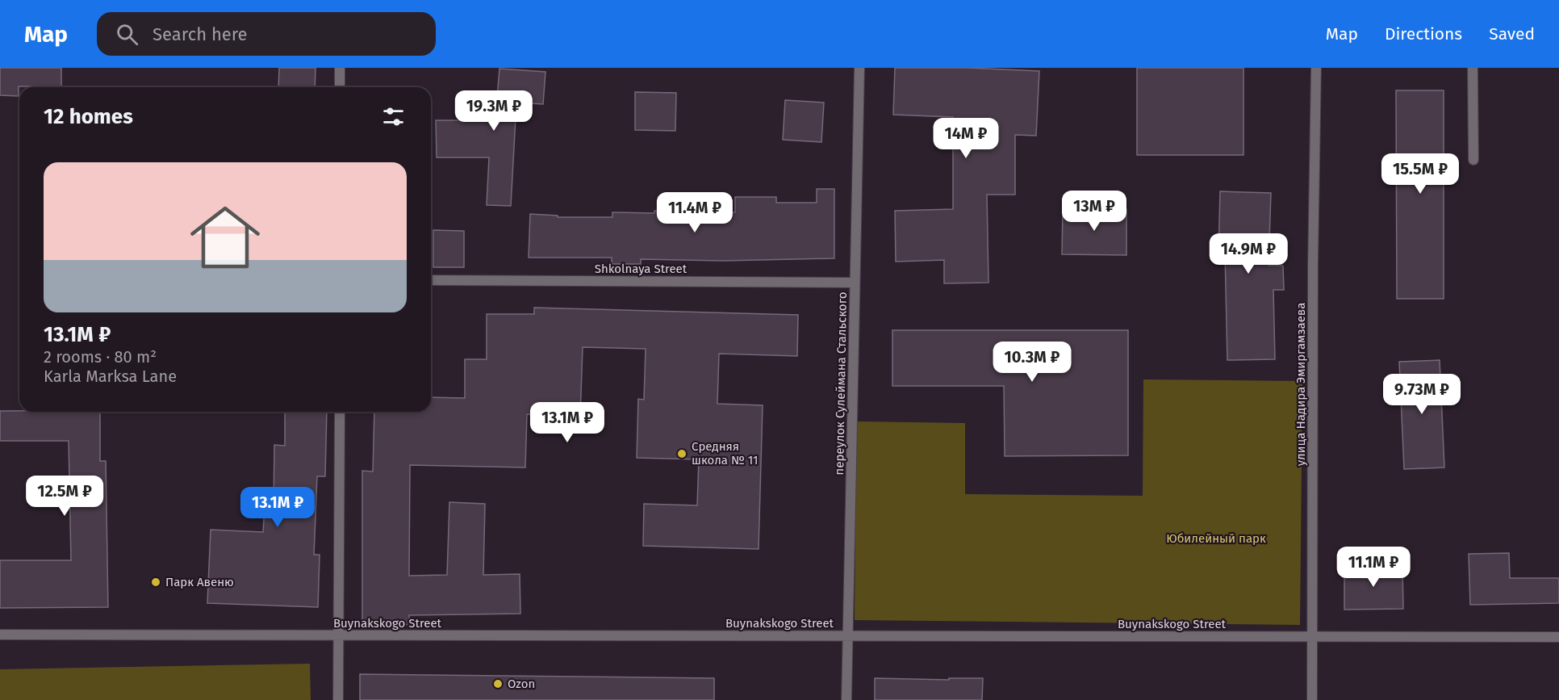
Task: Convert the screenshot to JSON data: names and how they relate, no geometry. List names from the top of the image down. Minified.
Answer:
{"streets":{"street":["Shkolnaya Street","переулок Сулеймана Стальского","улица Надира Эмиргамзаева","Buynakskogo Street"]},"crossings":[["Shkolnaya Street","переулок Сулеймана Стальского"],["переулок Сулеймана Стальского","Buynakskogo Street"],["улица Надира Эмиргамзаева","Buynakskogo Street"]],"parks":["Юбилейный парк"],"places":["Средняя школа № 11","Парк Авеню","Ozon"],"page":{"header":"Map","search":"Search here","nav":["Map","Directions","Saved"],"heading":"12 homes","price":["19.3M ₽","14M ₽","15.5M ₽","13M ₽","11.4M ₽","14.9M ₽","10.3M ₽","9.73M ₽","13.1M ₽","12.5M ₽","13.1M ₽","11.1M ₽"],"list":[{"name":"13.1M ₽","note":"2 rooms · 80 m² · Karla Marksa Lane"}]}}
